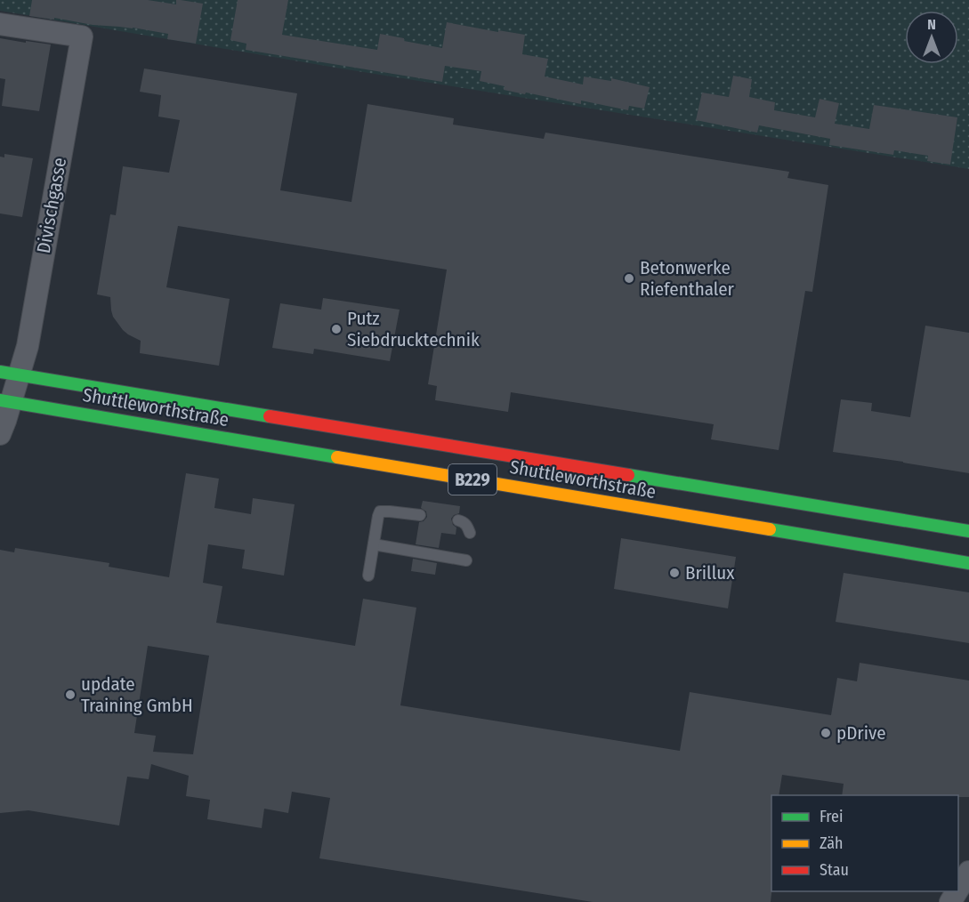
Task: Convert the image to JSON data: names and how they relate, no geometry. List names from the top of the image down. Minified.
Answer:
{"streets":{"main road":["Shuttleworthstraße","B229"],"street":["Divischgasse"]},"crossings":[["Divischgasse","Shuttleworthstraße"]],"places":["Betonwerke Riefenthaler","Putz Siebdrucktechnik","Brillux","update Training GmbH","pDrive"],"legend":["Frei","Zäh","Stau"],"north":"top"}
